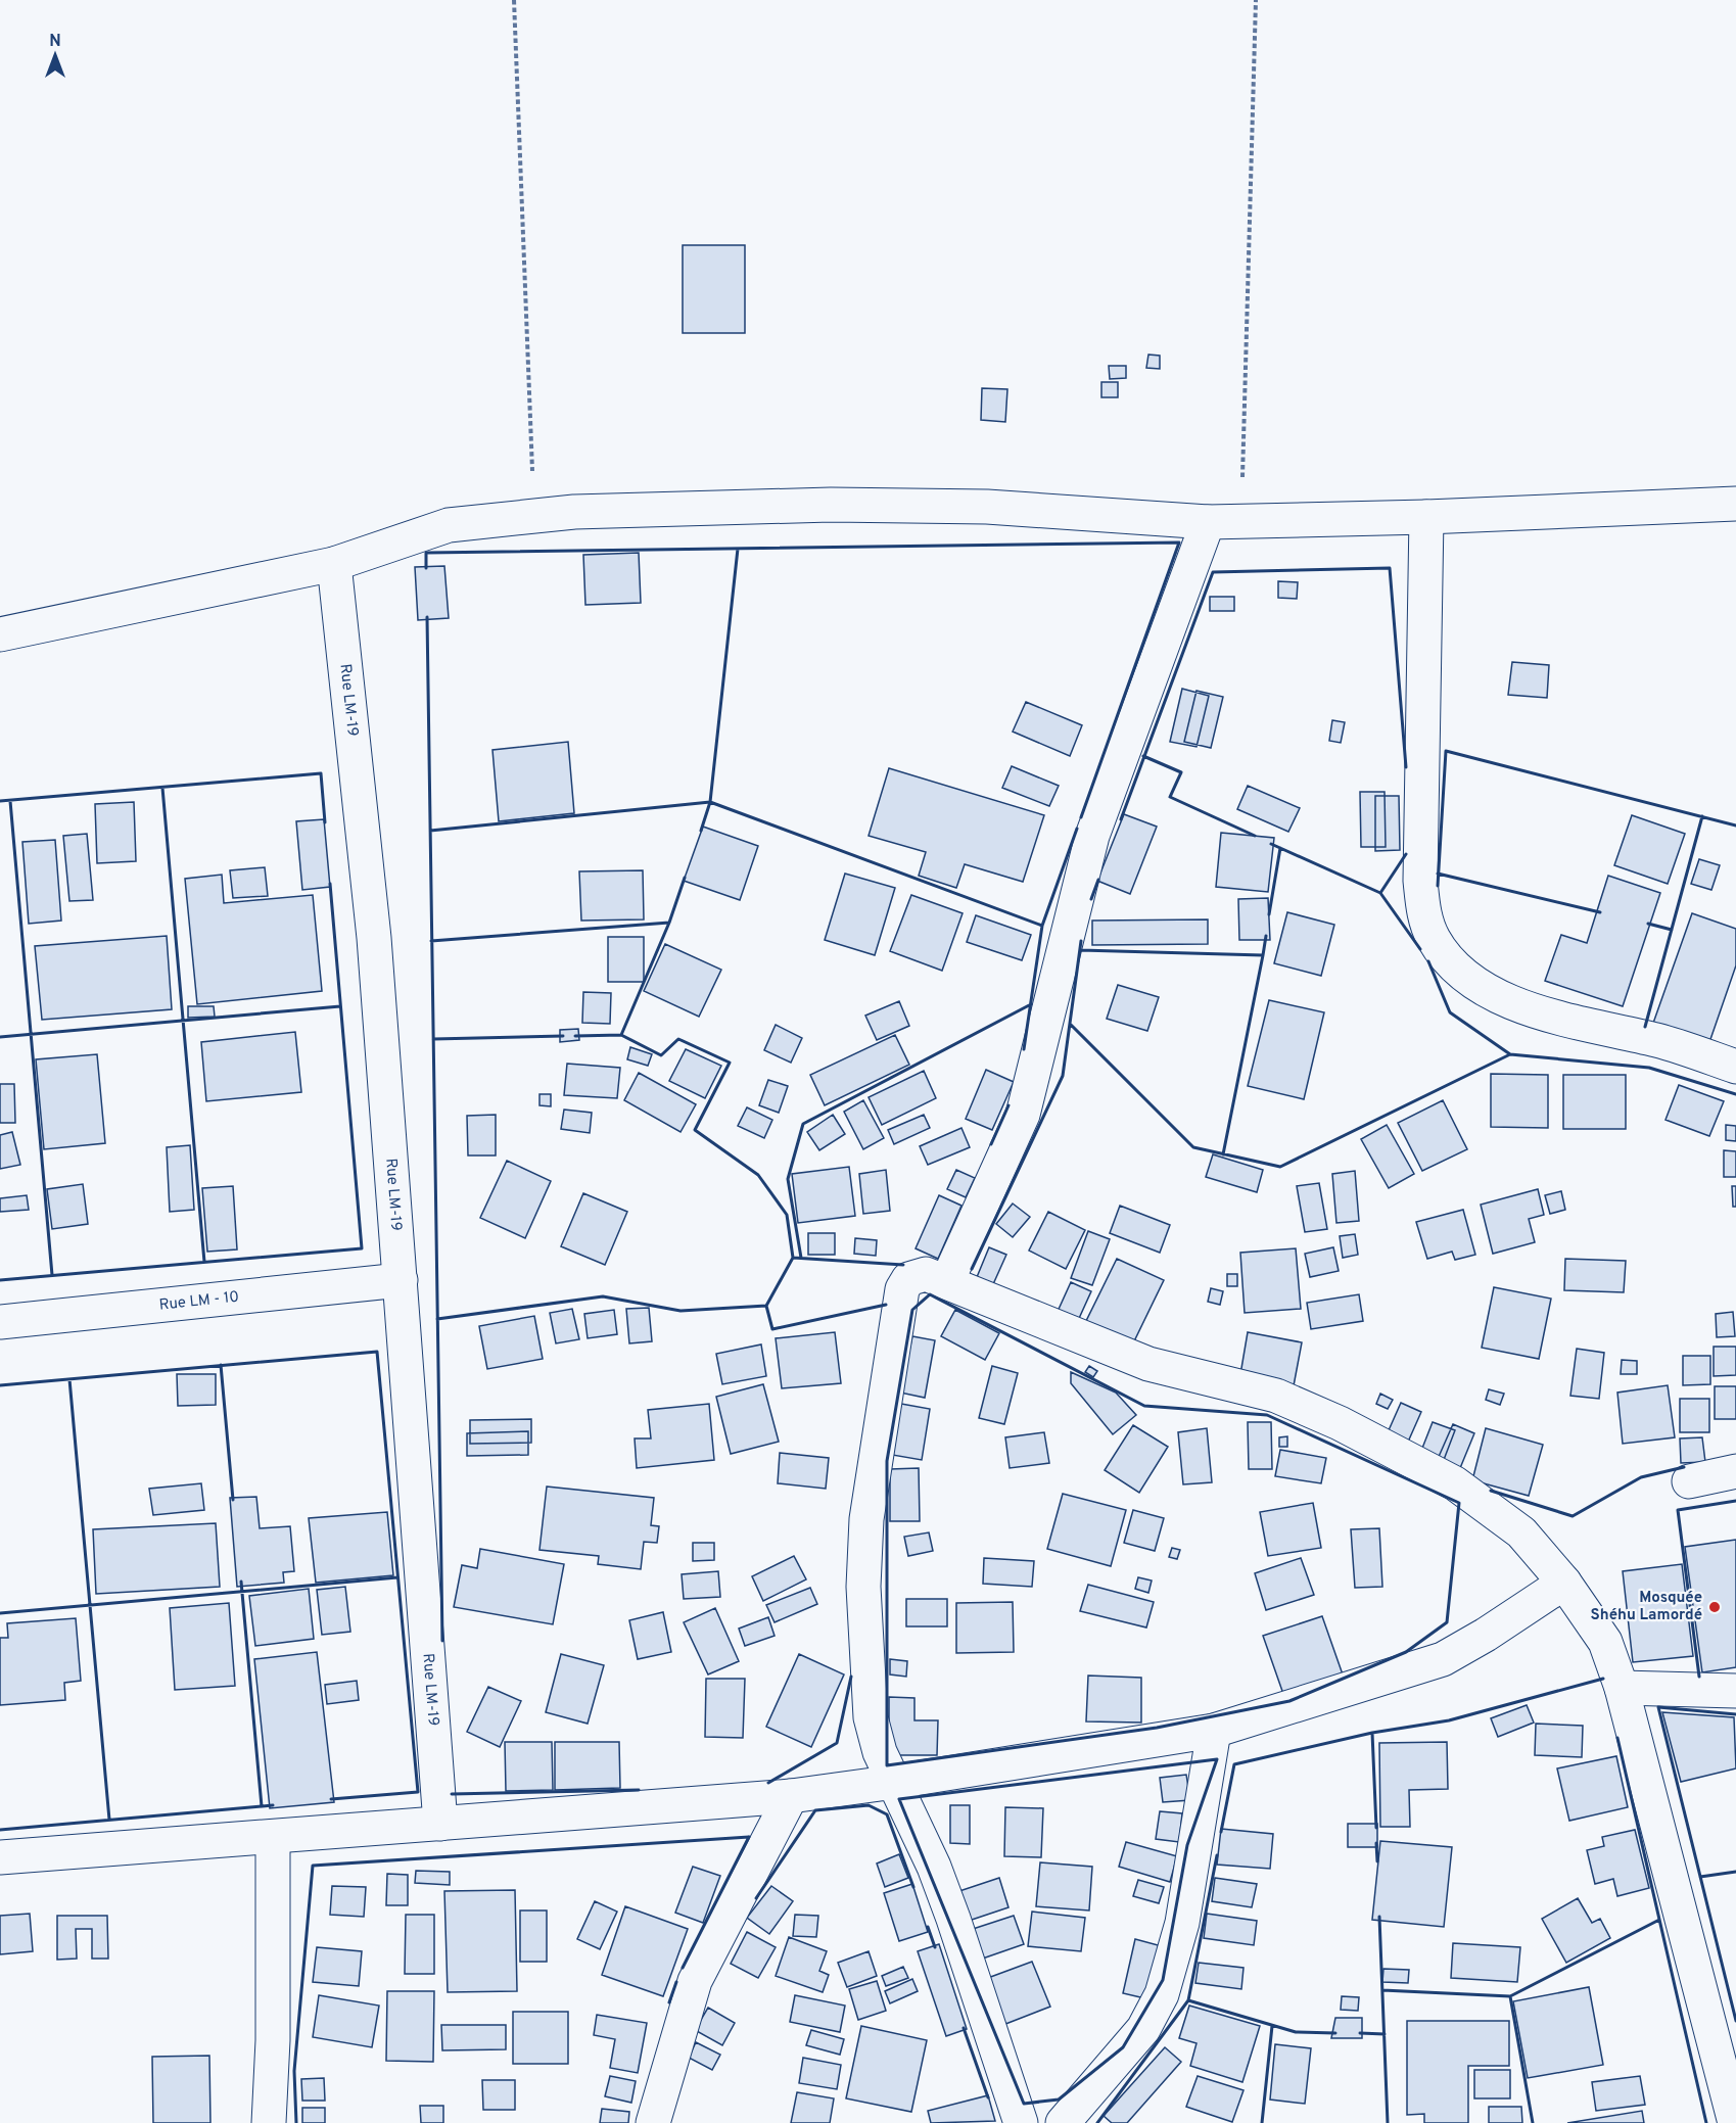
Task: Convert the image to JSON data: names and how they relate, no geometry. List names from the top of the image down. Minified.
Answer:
{"streets":{"street":["Rue LM-19","Rue LM - 10"]},"crossings":[["Rue LM-19","Rue LM - 10"]],"places":["Mosquée Shéhu Lamordé"],"north":"top"}
